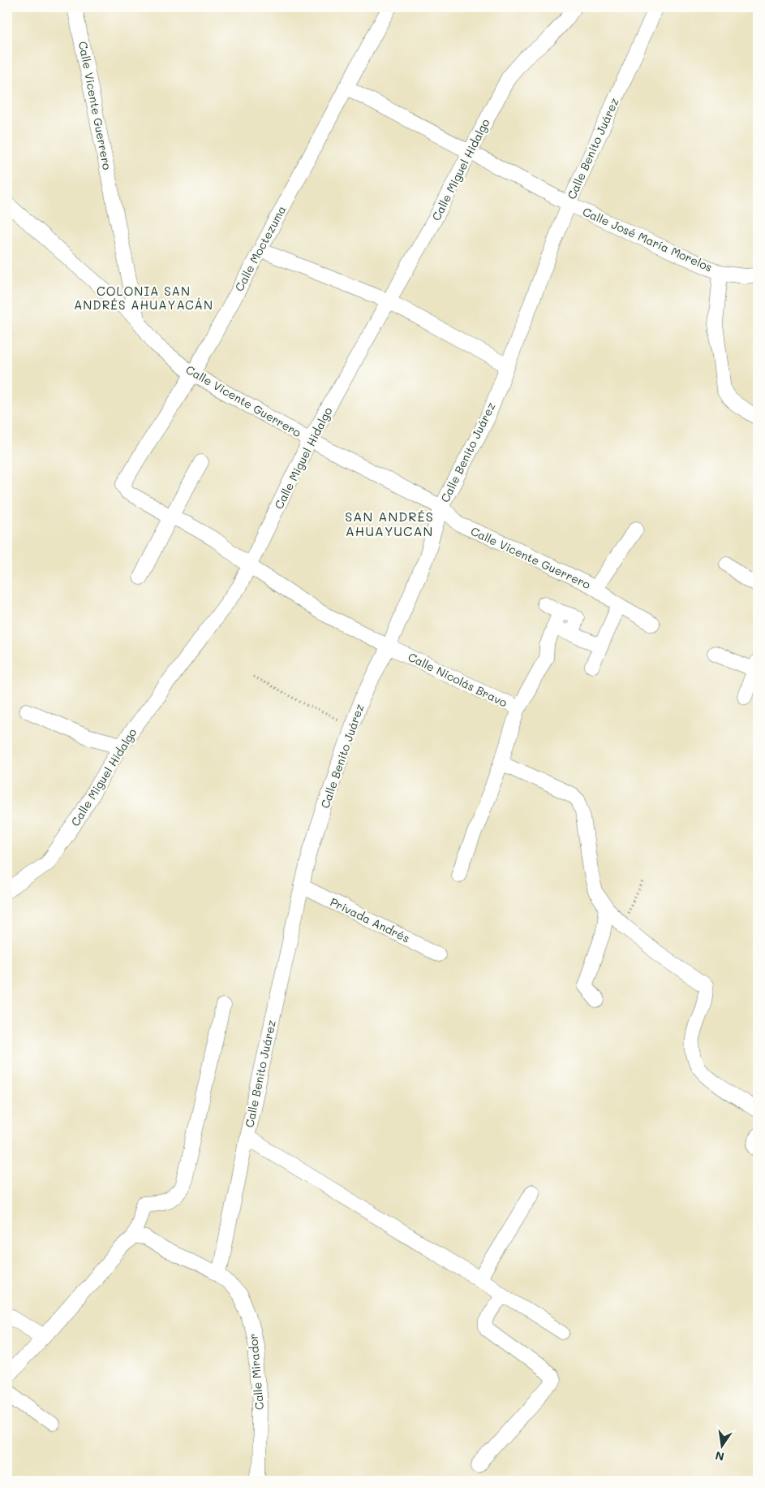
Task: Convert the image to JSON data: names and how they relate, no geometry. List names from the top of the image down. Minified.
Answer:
{"streets":{"street":["Calle Vicente Guerrero","Calle Benito Juárez","Calle Miguel Hidalgo","Calle José María Morelos","Calle Moctezuma","Calle Nicolás Bravo","Privada Andrés","Calle Mirador"]},"crossings":[["Calle Vicente Guerrero","Calle Benito Juárez"],["Calle Vicente Guerrero","Calle Miguel Hidalgo"],["Calle Vicente Guerrero","Calle Moctezuma"],["Calle Benito Juárez","Calle José María Morelos"],["Calle Benito Juárez","Calle Nicolás Bravo"],["Calle Benito Juárez","Privada Andrés"],["Calle Benito Juárez","Calle Mirador"],["Calle Miguel Hidalgo","Calle José María Morelos"],["Calle Miguel Hidalgo","Calle Nicolás Bravo"],["Calle José María Morelos","Calle Moctezuma"],["Calle Moctezuma","Calle Nicolás Bravo"]],"districts":["COLONIA SAN ANDRÉS AHUAYACÁN","SAN ANDRÉS AHUAYUCAN"],"north":"bottom"}
